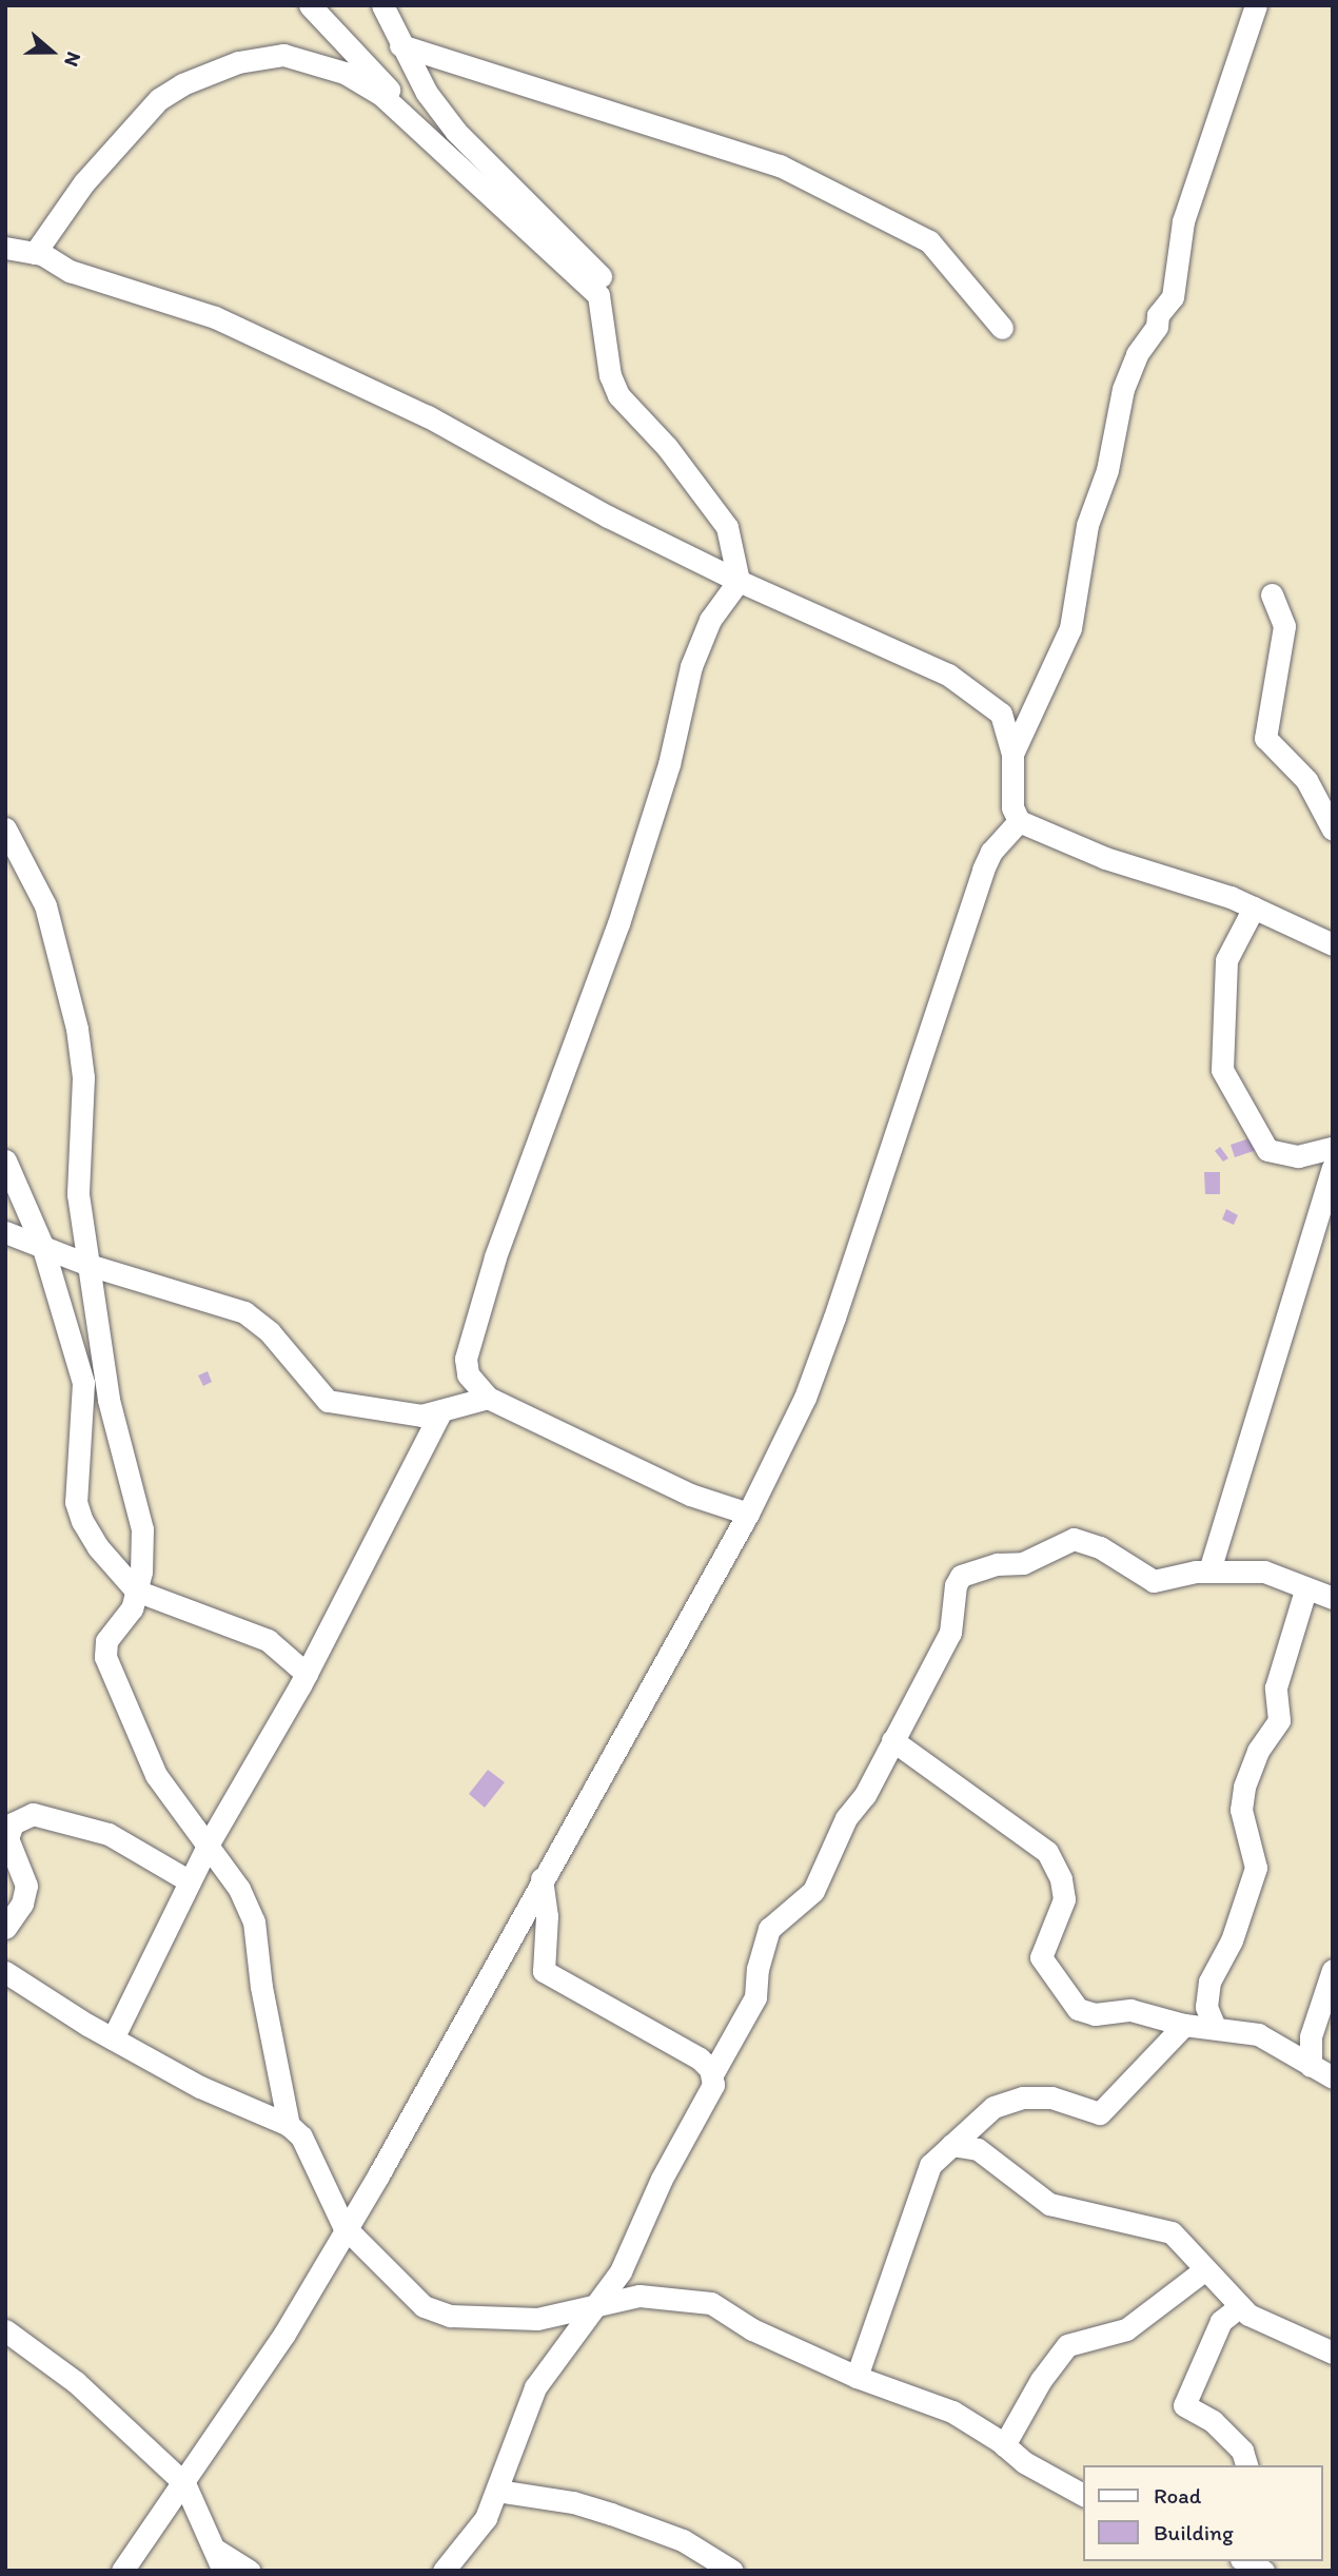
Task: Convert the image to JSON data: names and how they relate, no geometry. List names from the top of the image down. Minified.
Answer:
{"legend":["Road","Building"],"north":"right"}
